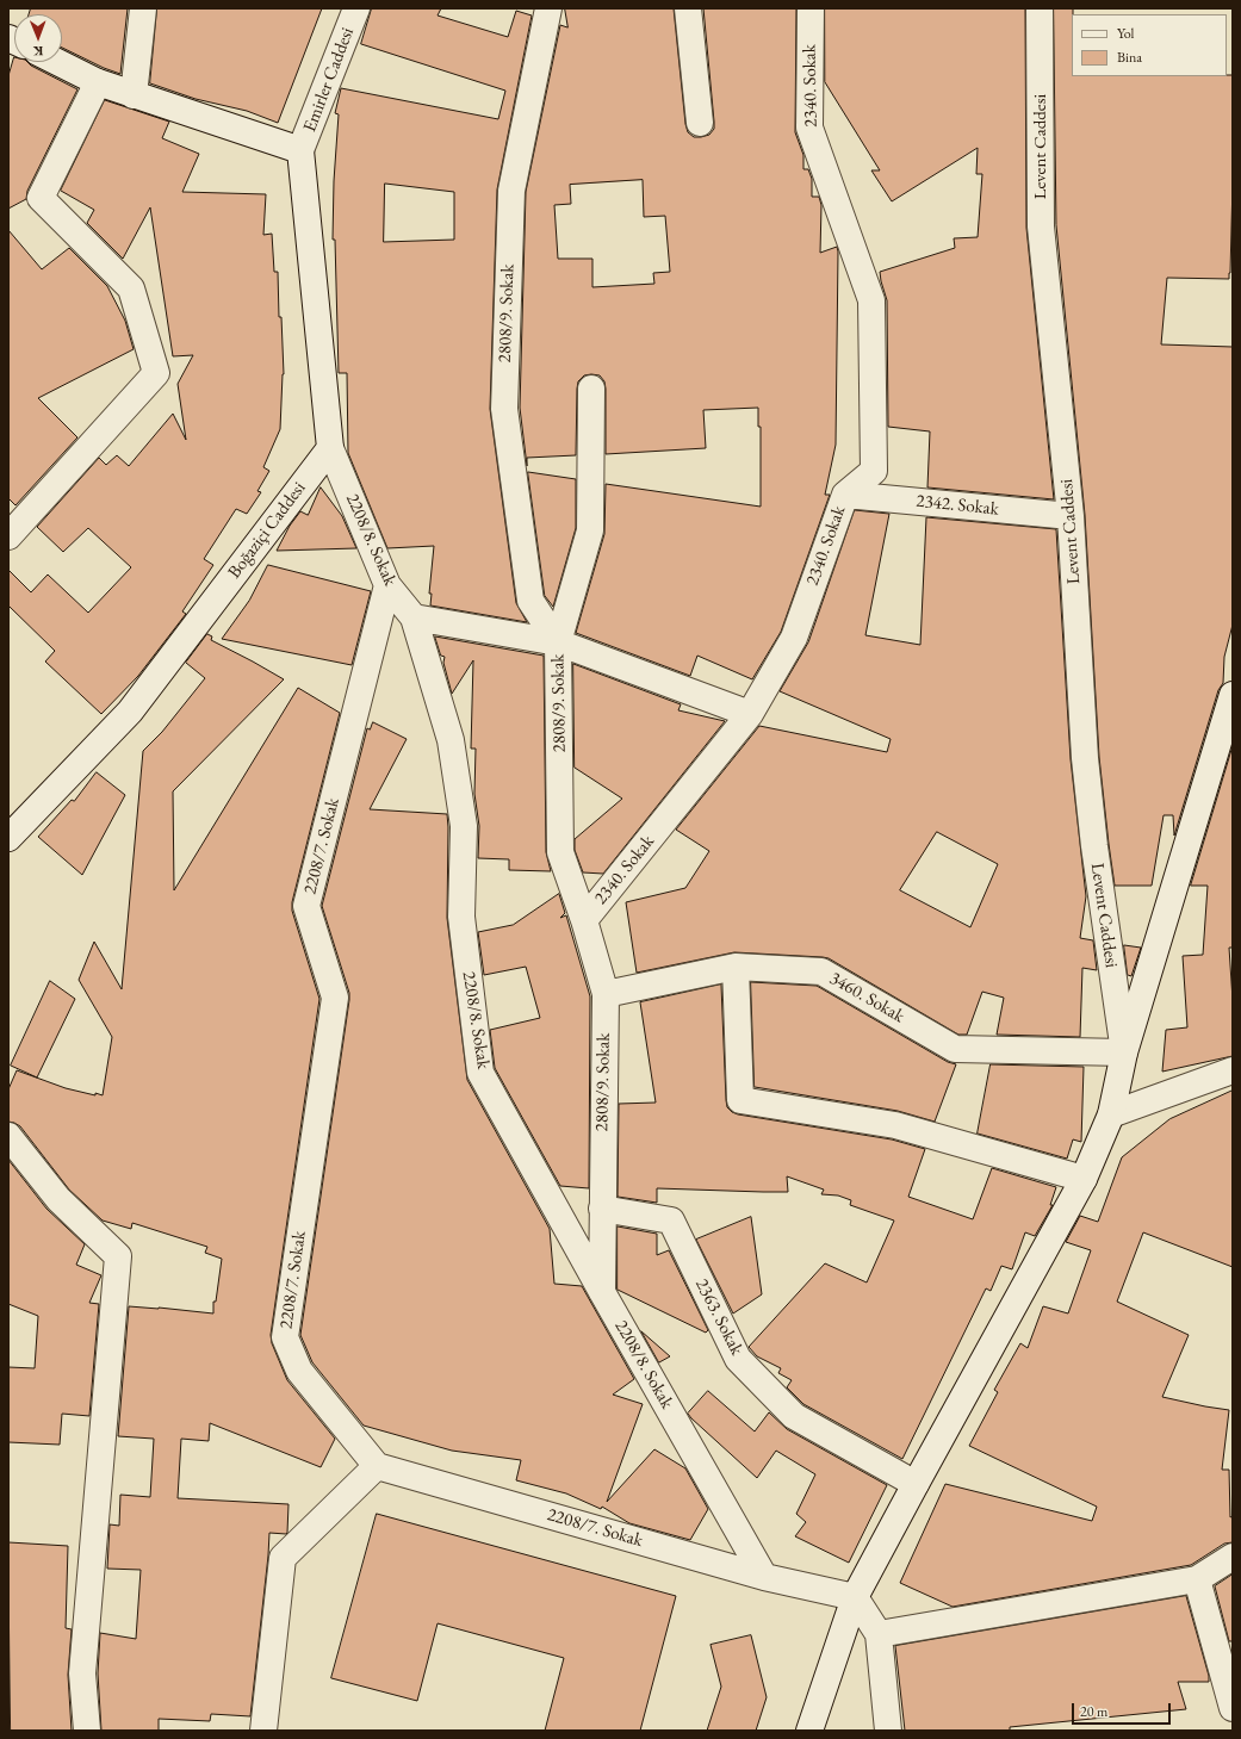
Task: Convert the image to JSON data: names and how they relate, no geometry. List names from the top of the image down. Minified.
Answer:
{"streets":{"street":["Emirler Caddesi","2340. Sokak","Levent Caddesi","2808/9. Sokak","2342. Sokak","Boğaziçi Caddesi","2208/8. Sokak","2208/7. Sokak","3460. Sokak","2363. Sokak"]},"crossings":[["2340. Sokak","2808/9. Sokak"],["2340. Sokak","2342. Sokak"],["Levent Caddesi","2342. Sokak"],["Levent Caddesi","3460. Sokak"],["2808/9. Sokak","2208/8. Sokak"],["2808/9. Sokak","3460. Sokak"],["2808/9. Sokak","2363. Sokak"],["Boğaziçi Caddesi","2208/8. Sokak"],["2208/8. Sokak","2208/7. Sokak"]],"legend":["Yol","Bina"],"scale_bar":"20 m","north":"bottom"}
